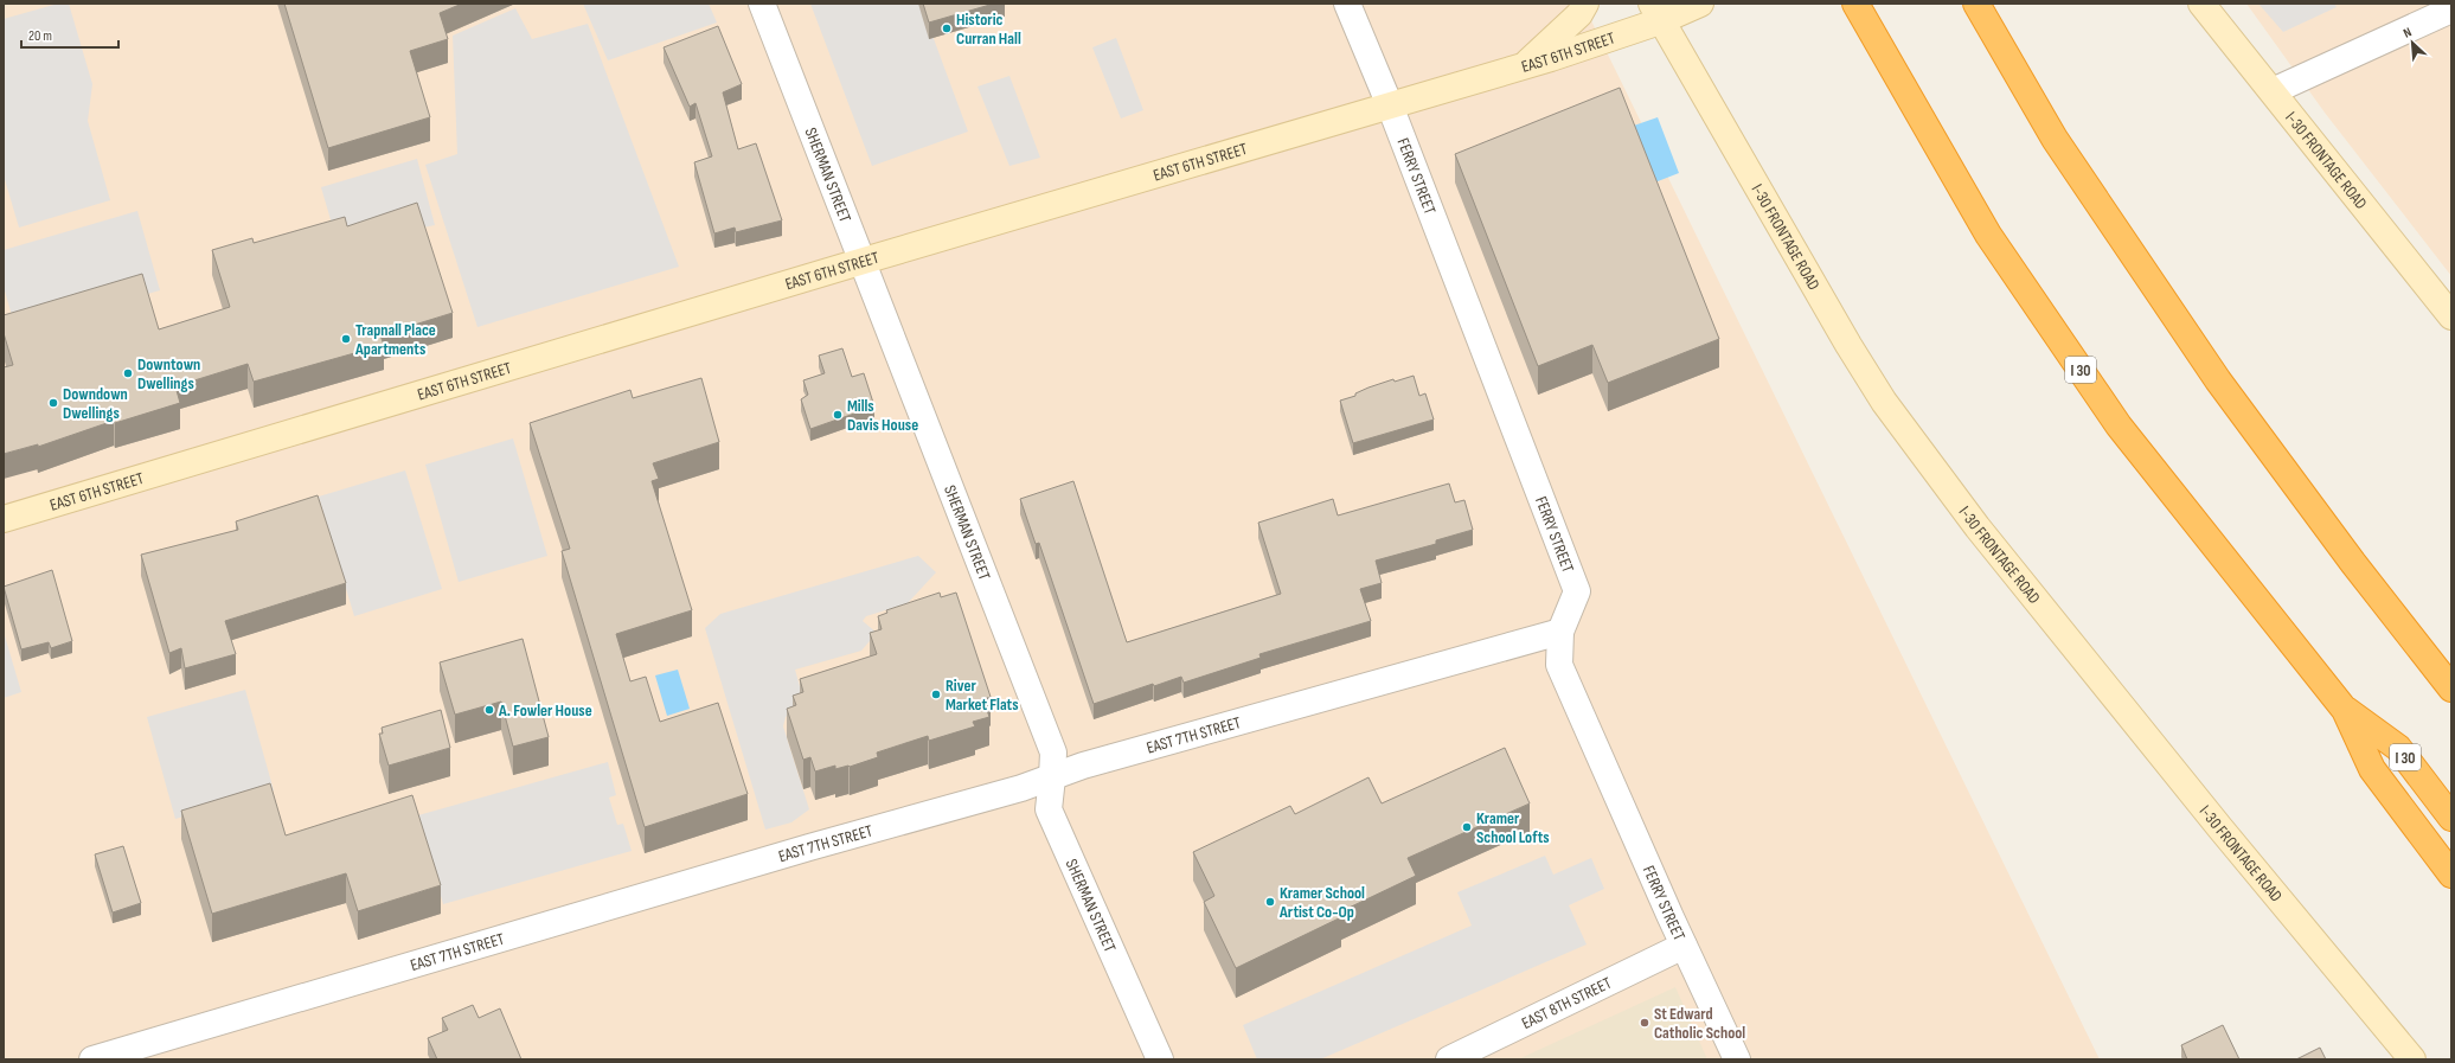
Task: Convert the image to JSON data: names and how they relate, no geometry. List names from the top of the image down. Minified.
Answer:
{"streets":{"highway":["I 30"],"main road":["EAST 6TH STREET","I-30 FRONTAGE ROAD"],"street":["SHERMAN STREET","FERRY STREET","EAST 7TH STREET","EAST 8TH STREET"]},"crossings":[["EAST 6TH STREET","I-30 FRONTAGE ROAD"],["EAST 6TH STREET","SHERMAN STREET"],["EAST 6TH STREET","FERRY STREET"],["SHERMAN STREET","EAST 7TH STREET"],["FERRY STREET","EAST 7TH STREET"],["FERRY STREET","EAST 8TH STREET"]],"places":["Historic Curran Hall","Trapnall Place Apartments","Downtown Dwellings","Downdown Dwellings","Mills Davis House","River Market Flats","A. Fowler House","Kramer School Lofts","Kramer School Artist Co-Op","St Edward Catholic School"],"scale_bar":"20 m","north":"top left"}
